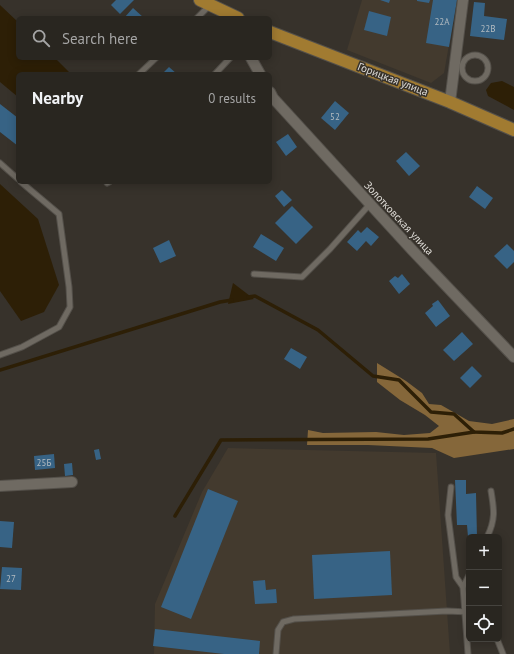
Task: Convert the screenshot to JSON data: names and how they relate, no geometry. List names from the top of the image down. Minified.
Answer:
{"streets":{"main road":["Горицкая улица"],"street":["Золотковская улица"]},"house_numbers":["22А","22В","52","25Б","27"],"page":{"search":"Search here","heading":["Nearby","0 results"],"map_buttons":["+","−"]}}
